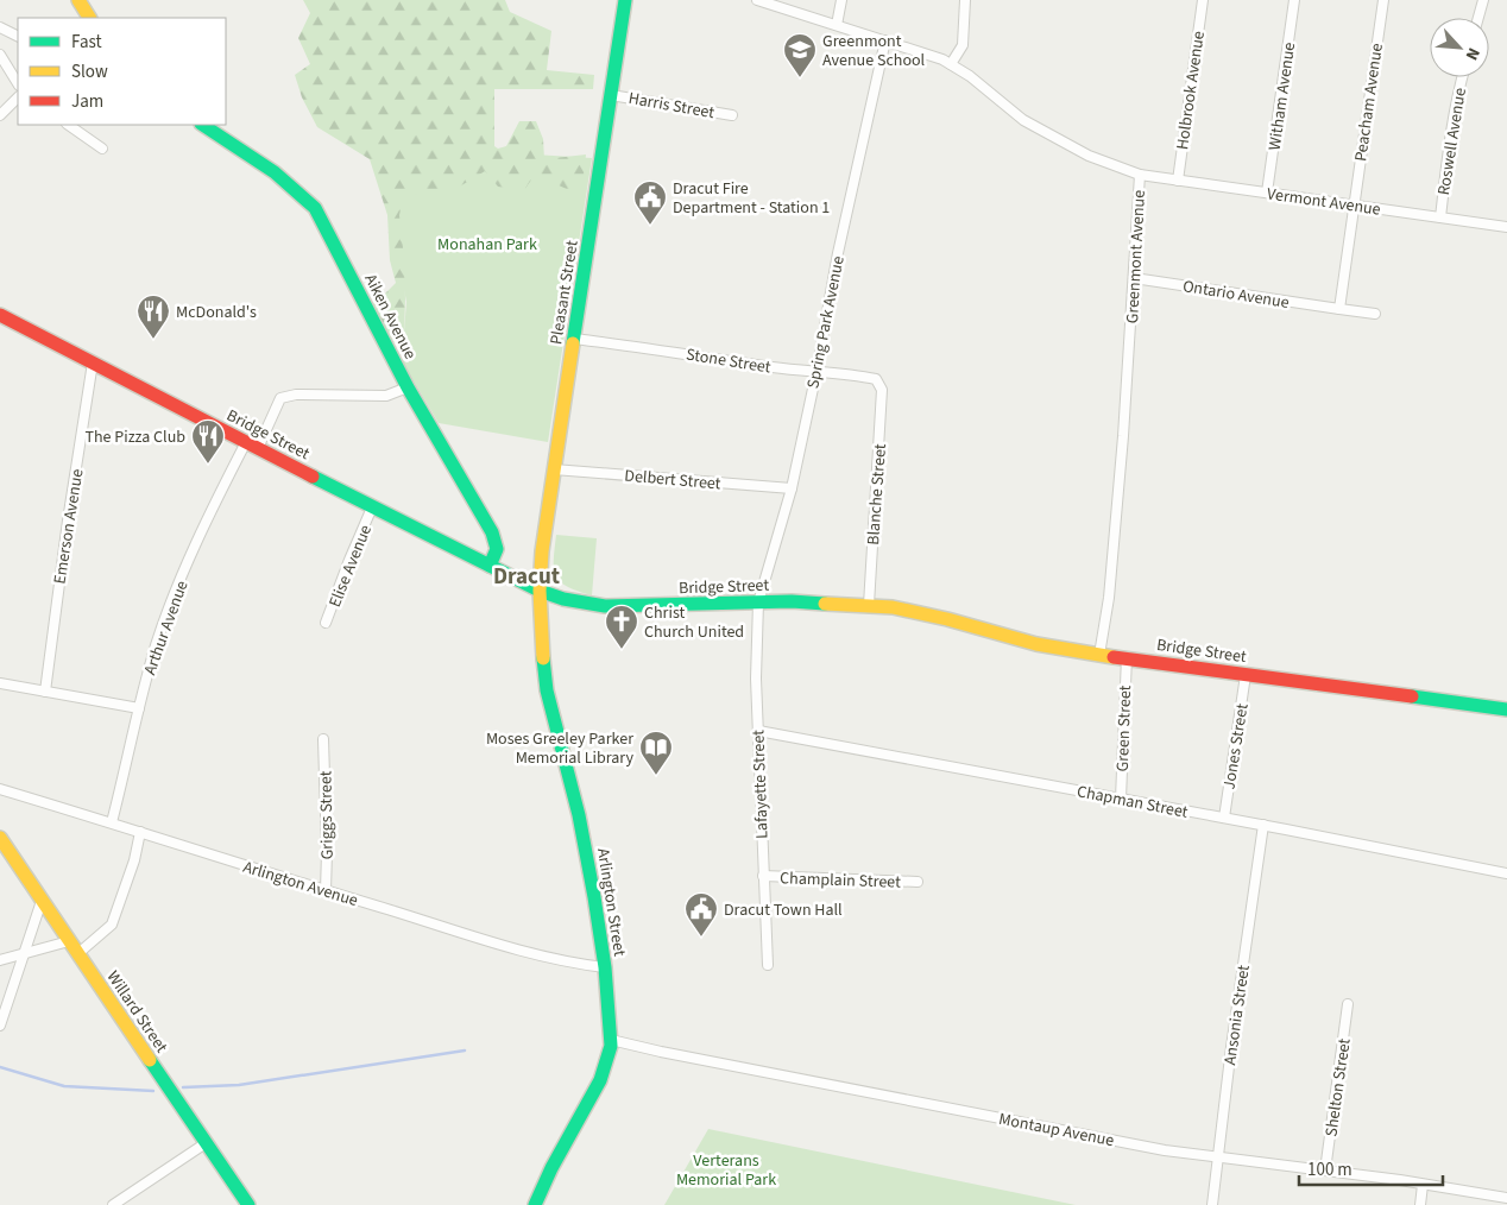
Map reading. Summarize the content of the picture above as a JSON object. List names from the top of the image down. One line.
{"streets":{"main road":["Pleasant Street","Aiken Avenue","Bridge Street","Arlington Street","Willard Street"],"street":["Holbrook Avenue","Witham Avenue","Peacham Avenue","Harris Street","Roswell Avenue","Vermont Avenue","Greenmont Avenue","Ontario Avenue","Spring Park Avenue","Stone Street","Delbert Street","Blanche Street","Emerson Avenue","Elise Avenue","Arthur Avenue","Green Street","Jones Street","Lafayette Street","Chapman Street","Griggs Street","Champlain Street","Arlington Avenue","Ansonia Street","Shelton Street","Montaup Avenue"]},"crossings":[["Holbrook Avenue","Vermont Avenue"],["Witham Avenue","Vermont Avenue"],["Peacham Avenue","Vermont Avenue"],["Harris Street","Pleasant Street"],["Roswell Avenue","Vermont Avenue"],["Vermont Avenue","Greenmont Avenue"],["Greenmont Avenue","Ontario Avenue"],["Greenmont Avenue","Spring Park Avenue"],["Greenmont Avenue","Bridge Street"],["Pleasant Street","Stone Street"],["Pleasant Street","Bridge Street"],["Pleasant Street","Delbert Street"],["Pleasant Street","Arlington Street"],["Aiken Avenue","Bridge Street"],["Aiken Avenue","Arthur Avenue"],["Spring Park Avenue","Stone Street"],["Spring Park Avenue","Bridge Street"],["Spring Park Avenue","Delbert Street"],["Spring Park Avenue","Lafayette Street"],["Stone Street","Blanche Street"],["Bridge Street","Blanche Street"],["Bridge Street","Emerson Avenue"],["Bridge Street","Elise Avenue"],["Bridge Street","Arthur Avenue"],["Bridge Street","Green Street"],["Bridge Street","Jones Street"],["Bridge Street","Lafayette Street"],["Bridge Street","Arlington Street"],["Arthur Avenue","Arlington Avenue"],["Green Street","Chapman Street"],["Jones Street","Chapman Street"],["Lafayette Street","Chapman Street"],["Lafayette Street","Champlain Street"],["Chapman Street","Ansonia Street"],["Griggs Street","Arlington Avenue"],["Arlington Avenue","Arlington Street"],["Arlington Street","Montaup Avenue"],["Ansonia Street","Montaup Avenue"],["Shelton Street","Montaup Avenue"]],"districts":["Dracut"],"parks":["Monahan Park","Verterans Memorial Park"],"places":{"school or university":["Greenmont Avenue School"],"public building":["Dracut Fire Department - Station 1","Dracut Town Hall"],"restaurant":["McDonald's","The Pizza Club"],"church":["Christ Church United"],"library":["Moses Greeley Parker Memorial Library"]},"legend":["Fast","Slow","Jam"],"scale_bar":"100 m","north":"bottom right"}
